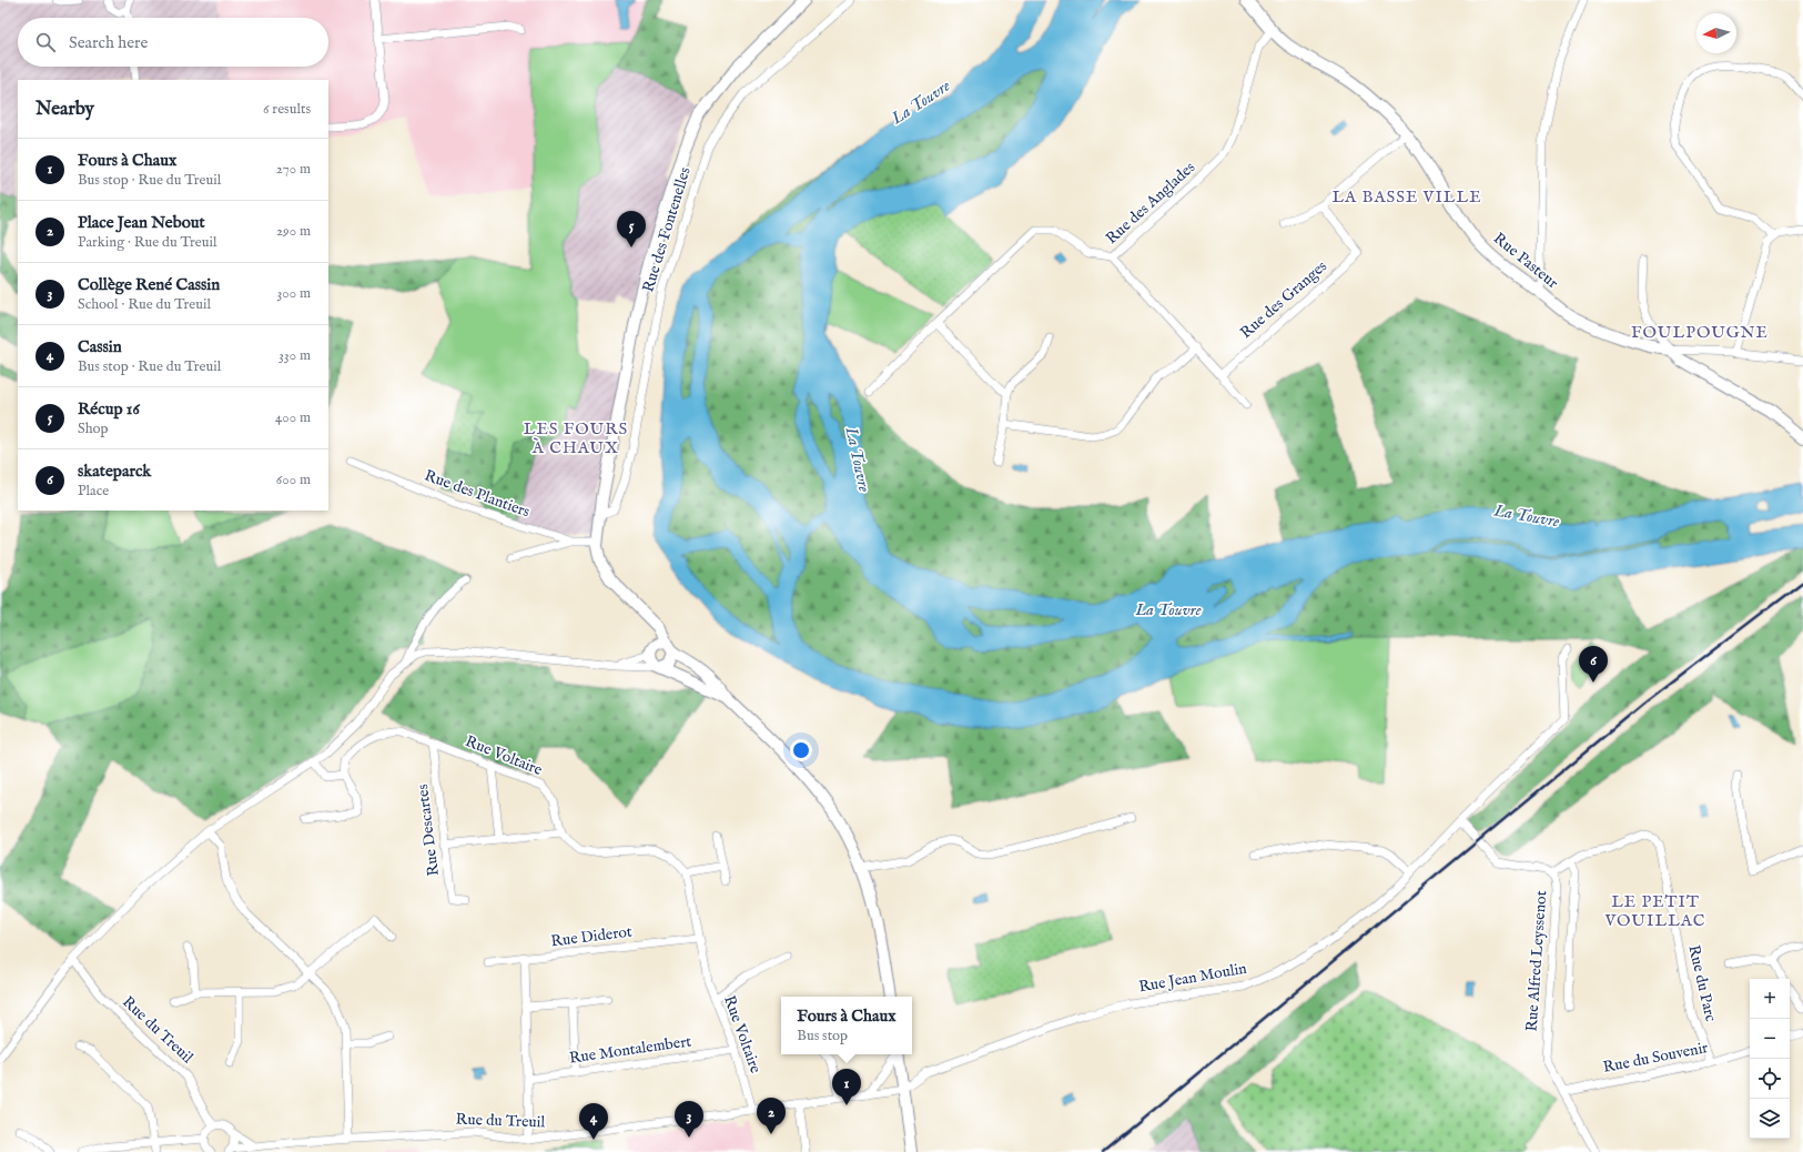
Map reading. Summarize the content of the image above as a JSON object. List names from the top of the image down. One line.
{"streets":{"street":["Rue des Anglades","Rue des Fontenelles","Rue Pasteur","Rue des Granges","Rue des Plantiers","Rue Voltaire","Rue Descartes","Rue Diderot","Rue Alfred Leyssenot","Rue Jean Moulin","Rue du Parc","Rue du Treuil","Rue Montalembert","Rue du Souvenir"]},"crossings":[["Rue des Anglades","Rue Pasteur"],["Rue Voltaire","Rue Descartes"],["Rue Voltaire","Rue Diderot"],["Rue Voltaire","Rue du Treuil"],["Rue Voltaire","Rue Montalembert"],["Rue Alfred Leyssenot","Rue Jean Moulin"],["Rue Alfred Leyssenot","Rue du Parc"],["Rue Alfred Leyssenot","Rue du Souvenir"],["Rue Jean Moulin","Rue du Treuil"],["Rue du Parc","Rue du Souvenir"]],"districts":["LA BASSE VILLE","FOULPOUGNE","LES FOURS À CHAUX","LE PETIT VOUILLAC"],"water":["La Touvre"],"north":"left","page":{"search":"Search here","heading":["Nearby","6 results"],"list":[{"mark":"1","name":"Fours à Chaux","note":"Bus stop · Rue du Treuil","value":"270 m"},{"mark":"2","name":"Place Jean Nebout","note":"Parking · Rue du Treuil","value":"290 m"},{"mark":"3","name":"Collège René Cassin","note":"School · Rue du Treuil","value":"300 m"},{"mark":"4","name":"Cassin","note":"Bus stop · Rue du Treuil","value":"330 m"},{"mark":"5","name":"Récup 16","note":"Shop","value":"400 m"},{"mark":"6","name":"skateparck","note":"Place","value":"600 m"}],"pins":["5","6","1","2","3","4"],"map_buttons":["+","−"],"popup":["Fours à Chaux","Bus stop"]}}
